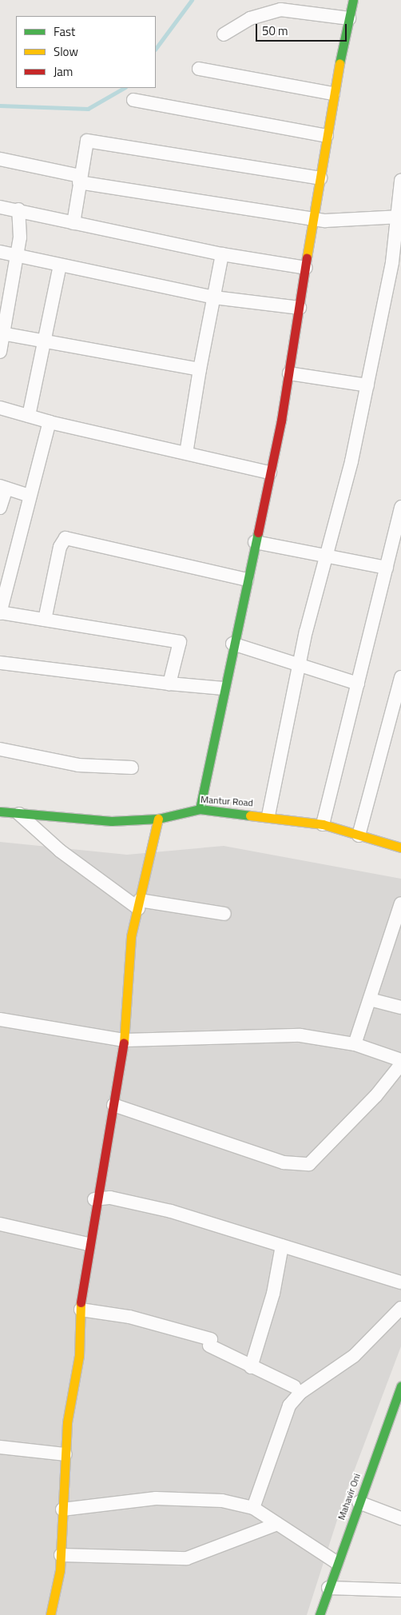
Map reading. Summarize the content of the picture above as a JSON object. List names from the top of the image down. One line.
{"streets":{"street":["Mantur Road","Mahavir Oni"]},"legend":["Fast","Slow","Jam"],"scale_bar":"50 m"}
